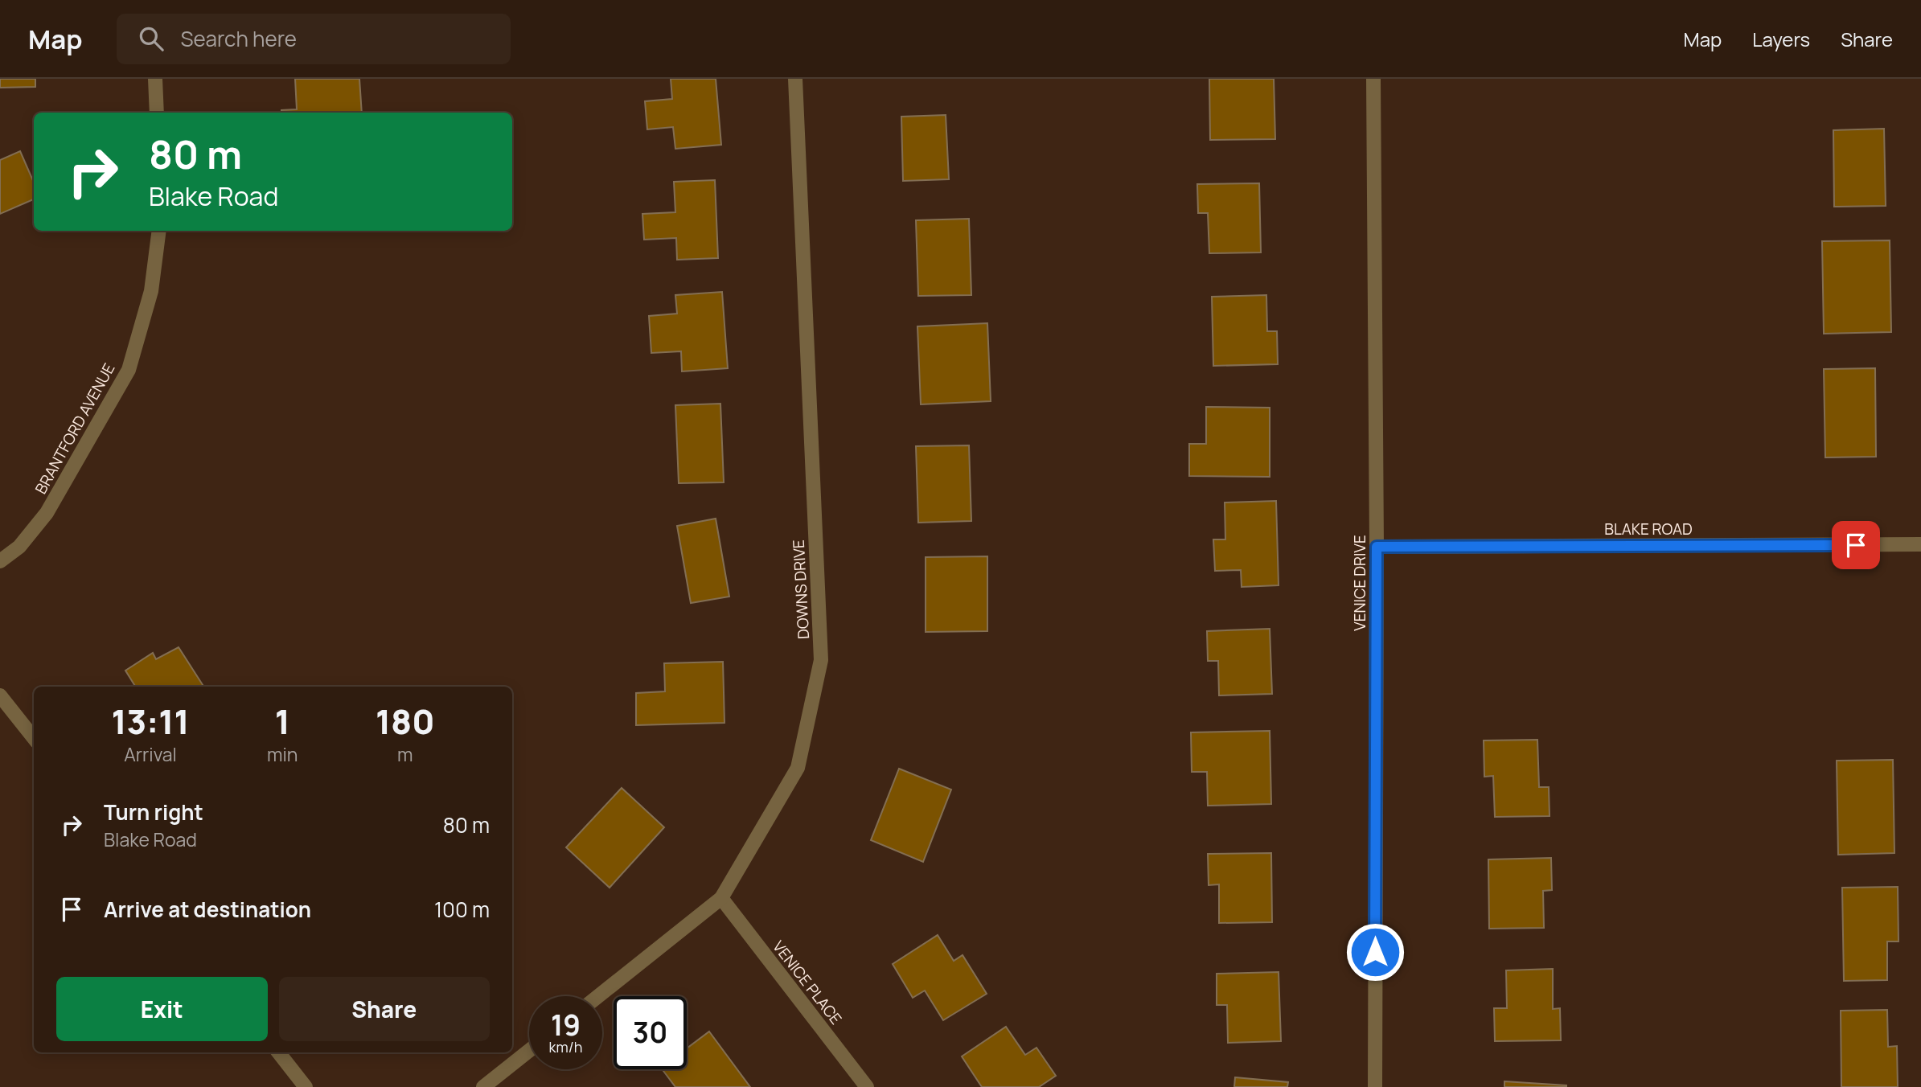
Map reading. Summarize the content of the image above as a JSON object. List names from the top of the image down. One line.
{"streets":{"street":["BRANTFORD AVENUE","BLAKE ROAD","VENICE DRIVE","DOWNS DRIVE","VENICE PLACE"]},"crossings":[["BLAKE ROAD","VENICE DRIVE"],["DOWNS DRIVE","VENICE PLACE"]],"page":{"header":"Map","search":"Search here","nav":["Map","Layers","Share"],"turn":["80 m","Blake Road"],"eta":["13:11","Arrival","1","min","180","m"],"list":[{"name":"Turn right","note":"Blake Road","value":"80 m"},{"name":"Arrive at destination","value":"100 m"}],"buttons":["Exit","Share"],"speed":"19 km/h","limit":"30"}}
